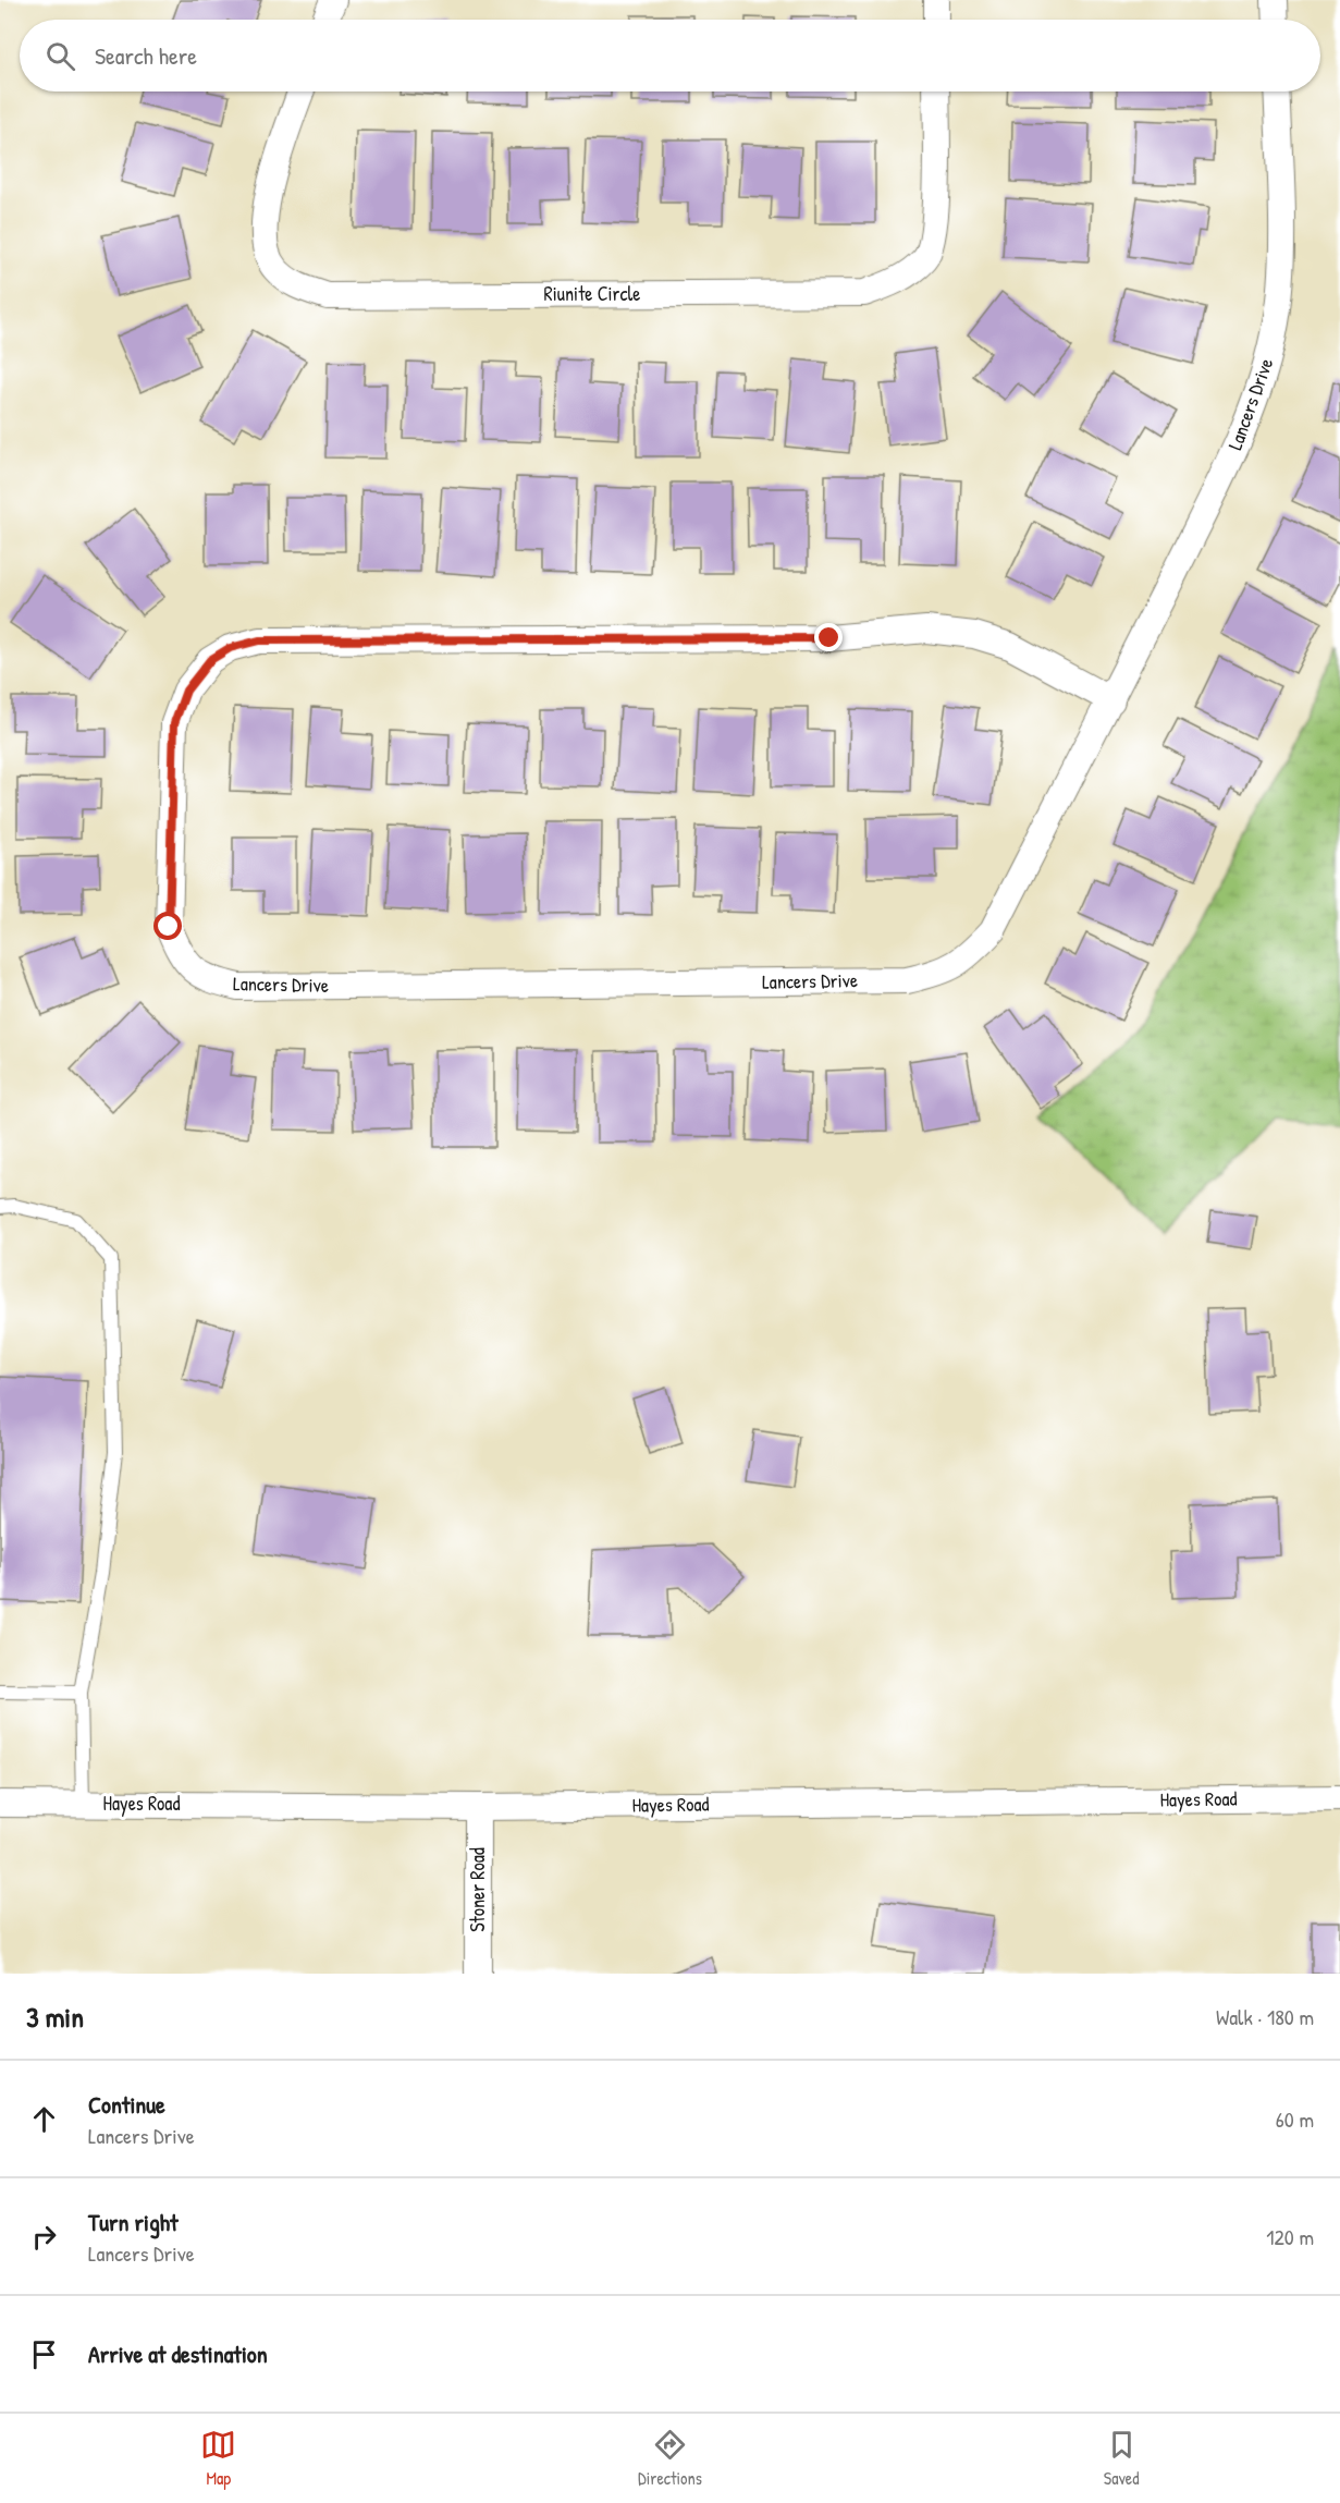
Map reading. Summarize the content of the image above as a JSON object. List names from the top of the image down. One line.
{"streets":{"street":["Riunite Circle","Lancers Drive","Hayes Road","Stoner Road"]},"crossings":[["Hayes Road","Stoner Road"]],"page":{"search":"Search here","heading":["3 min","Walk · 180 m"],"list":[["Continue","Lancers Drive","60 m"],["Turn right","Lancers Drive","120 m"],"Arrive at destination"],"nav":["Map","Directions","Saved"]}}
